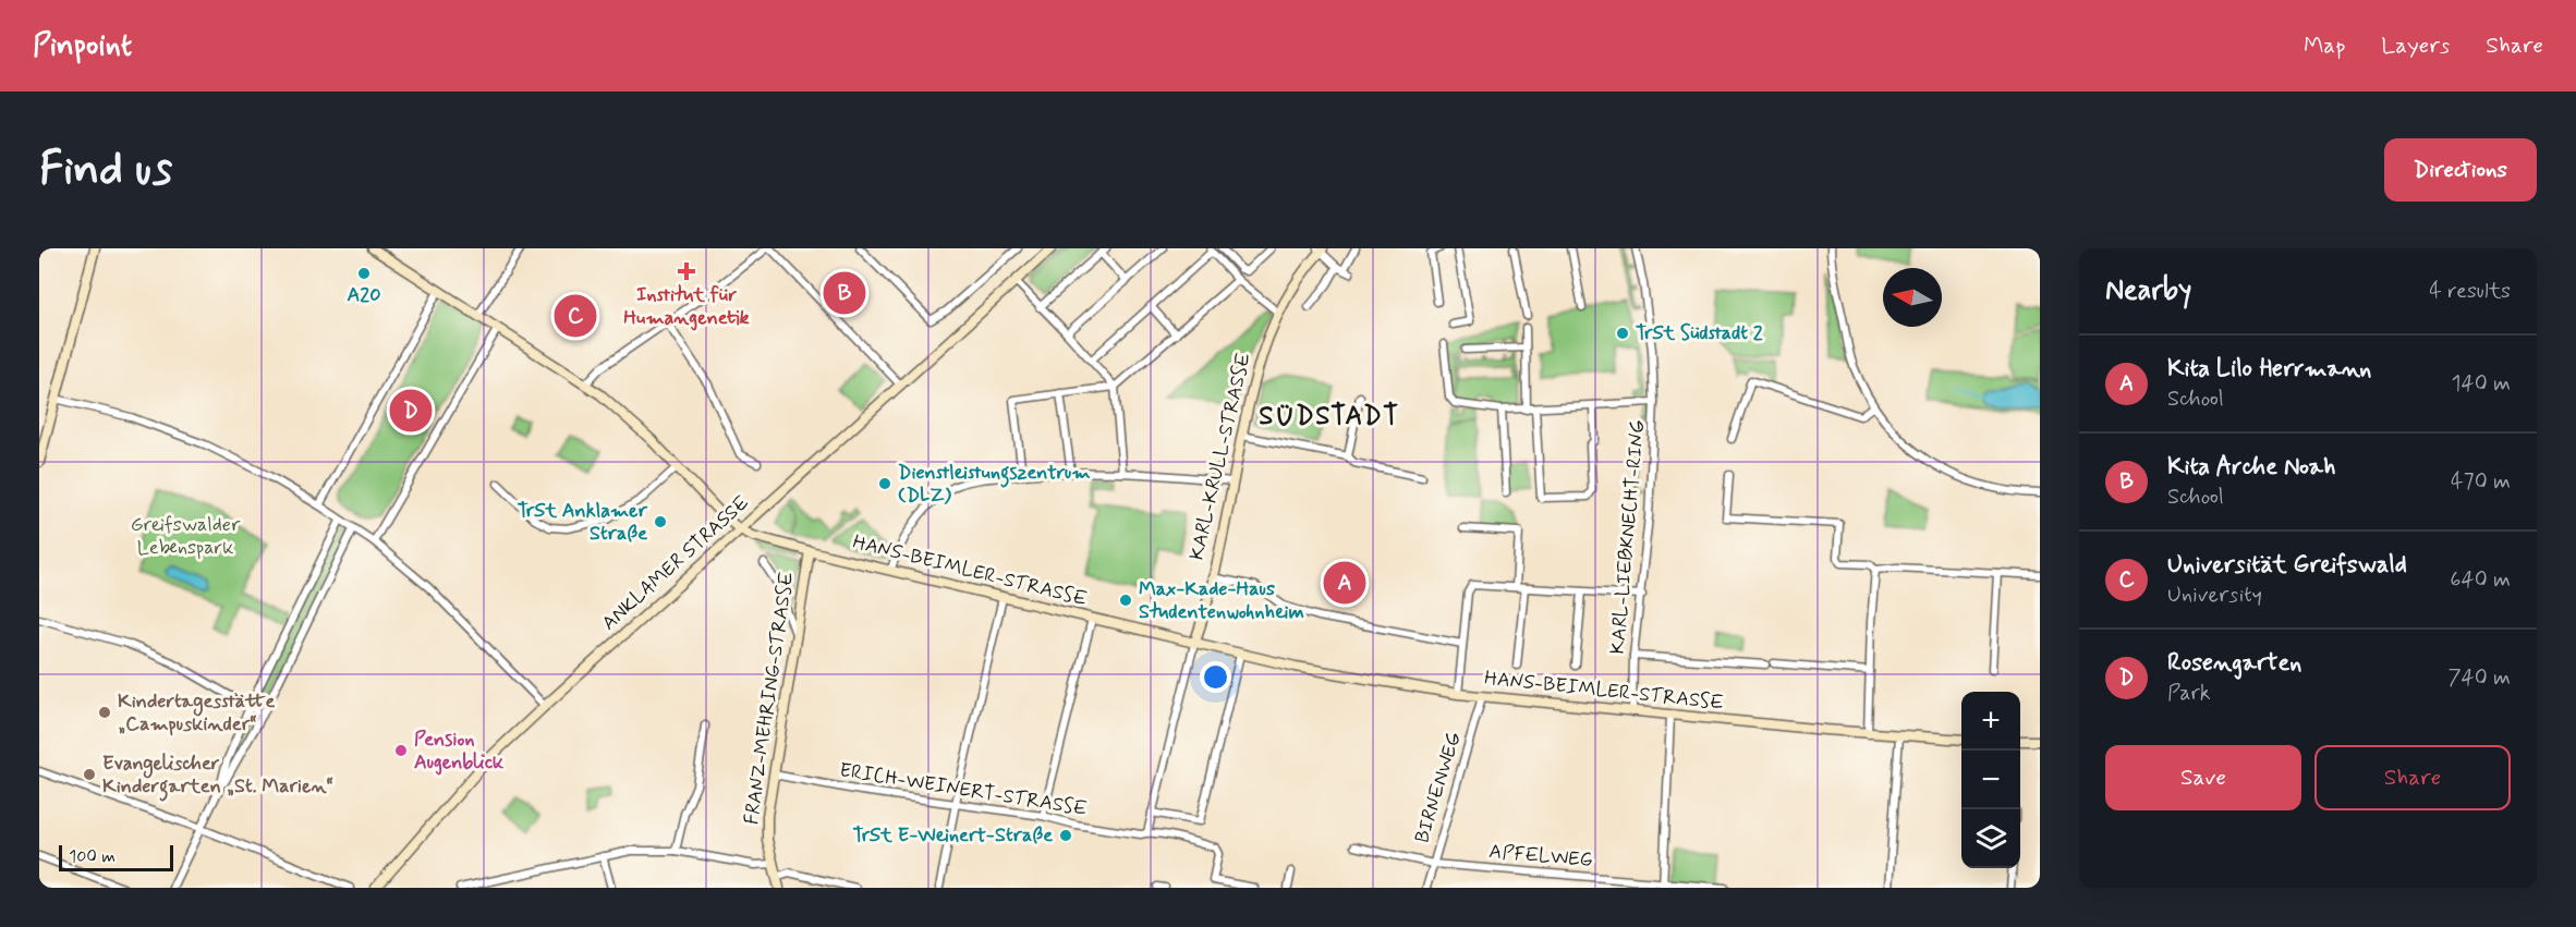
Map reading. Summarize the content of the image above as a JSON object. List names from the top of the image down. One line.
{"streets":{"main road":["KARL-KRULL-STRASSE","ANKLAMER STRASSE","HANS-BEIMLER-STRASSE","FRANZ-MEHRING-STRASSE"],"street":["KARL-LIEBKNECHT-RING","BIRNENWEG","ERICH-WEINERT-STRASSE","APFELWEG"]},"crossings":[["KARL-KRULL-STRASSE","HANS-BEIMLER-STRASSE"],["KARL-LIEBKNECHT-RING","HANS-BEIMLER-STRASSE"],["ANKLAMER STRASSE","HANS-BEIMLER-STRASSE"],["HANS-BEIMLER-STRASSE","FRANZ-MEHRING-STRASSE"],["HANS-BEIMLER-STRASSE","BIRNENWEG"],["FRANZ-MEHRING-STRASSE","ERICH-WEINERT-STRASSE"],["BIRNENWEG","APFELWEG"]],"districts":["SÜDSTADT"],"parks":["Greifswalder Lebenspark"],"places":{"health":["Institut für Humangenetik"],"other":["A20","TrSt Südstadt 2","Dienstleistungszentrum (DLZ)","TrSt Anklamer Straße","Max-Kade-Haus Studentenwohnheim","Kindertagesstätte „Campuskinder“","Pension Augenblick","Evangelischer Kindergarten „St. Marien“","TrSt E-Weinert-Straße"]},"scale_bar":"100 m","north":"left","page":{"header":"Pinpoint","nav":["Map","Layers","Share"],"buttons":["Directions",["Save","Share"]],"title":"Find us","heading":["Nearby","4 results"],"pins":["B","C","D","A"],"list":[{"mark":"A","name":"Kita Lilo Herrmann","note":"School","value":"140 m"},{"mark":"B","name":"Kita Arche Noah","note":"School","value":"470 m"},{"mark":"C","name":"Universität Greifswald","note":"University","value":"640 m"},{"mark":"D","name":"Rosengarten","note":"Park","value":"740 m"}],"map_buttons":["+","−"],"scale":"100 m"}}
